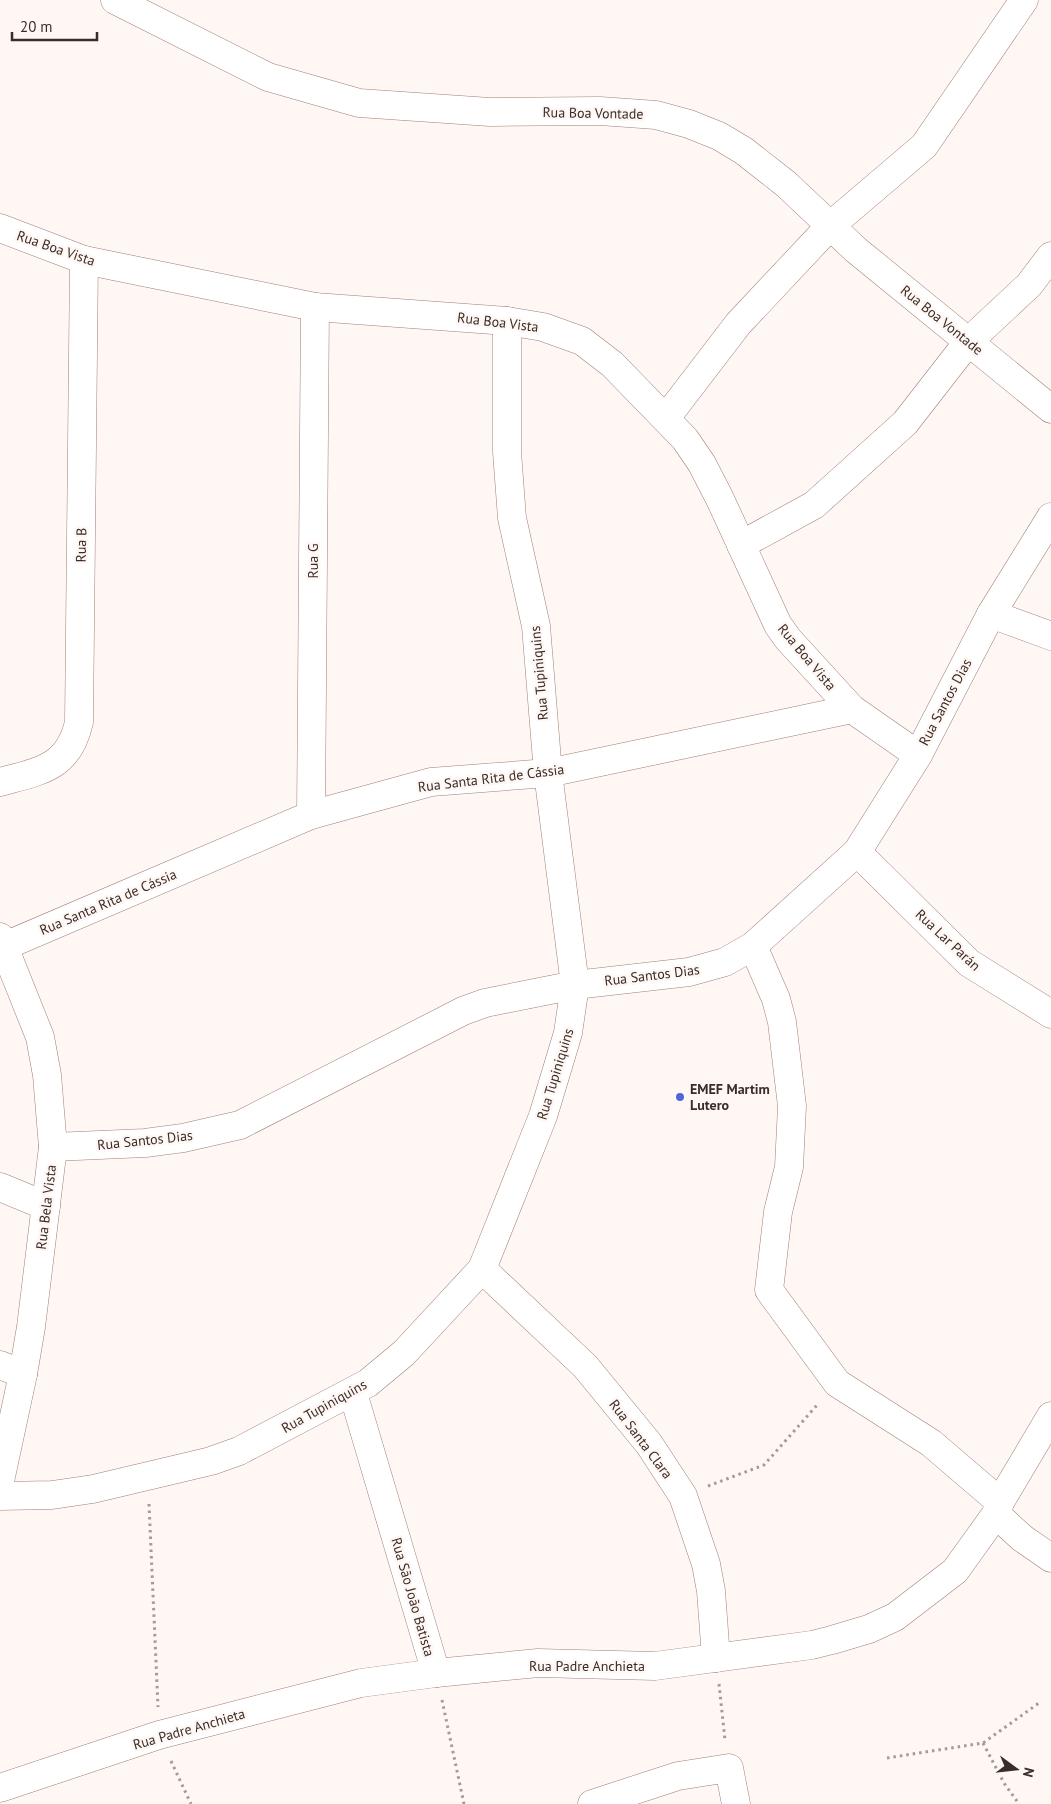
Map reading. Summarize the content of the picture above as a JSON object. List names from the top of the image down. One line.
{"streets":{"street":["Rua Boa Vontade","Rua Boa Vista","Rua B","Rua G","Rua Tupiniquins","Rua Santos Dias","Rua Santa Rita de Cássia","Rua Lar Parán","Rua Bela Vista","Rua Santa Clara","Rua São João Batista","Rua Padre Anchieta"]},"crossings":[["Rua Boa Vista","Rua B"],["Rua Boa Vista","Rua G"],["Rua Boa Vista","Rua Tupiniquins"],["Rua Boa Vista","Rua Santos Dias"],["Rua Boa Vista","Rua Santa Rita de Cássia"],["Rua G","Rua Santa Rita de Cássia"],["Rua Tupiniquins","Rua Santos Dias"],["Rua Tupiniquins","Rua Santa Rita de Cássia"],["Rua Tupiniquins","Rua Santa Clara"],["Rua Tupiniquins","Rua São João Batista"],["Rua Santos Dias","Rua Lar Parán"],["Rua Santos Dias","Rua Bela Vista"],["Rua Santa Rita de Cássia","Rua Bela Vista"],["Rua Santa Clara","Rua Padre Anchieta"],["Rua São João Batista","Rua Padre Anchieta"]],"places":["EMEF Martim Lutero"],"scale_bar":"20 m","north":"right"}
